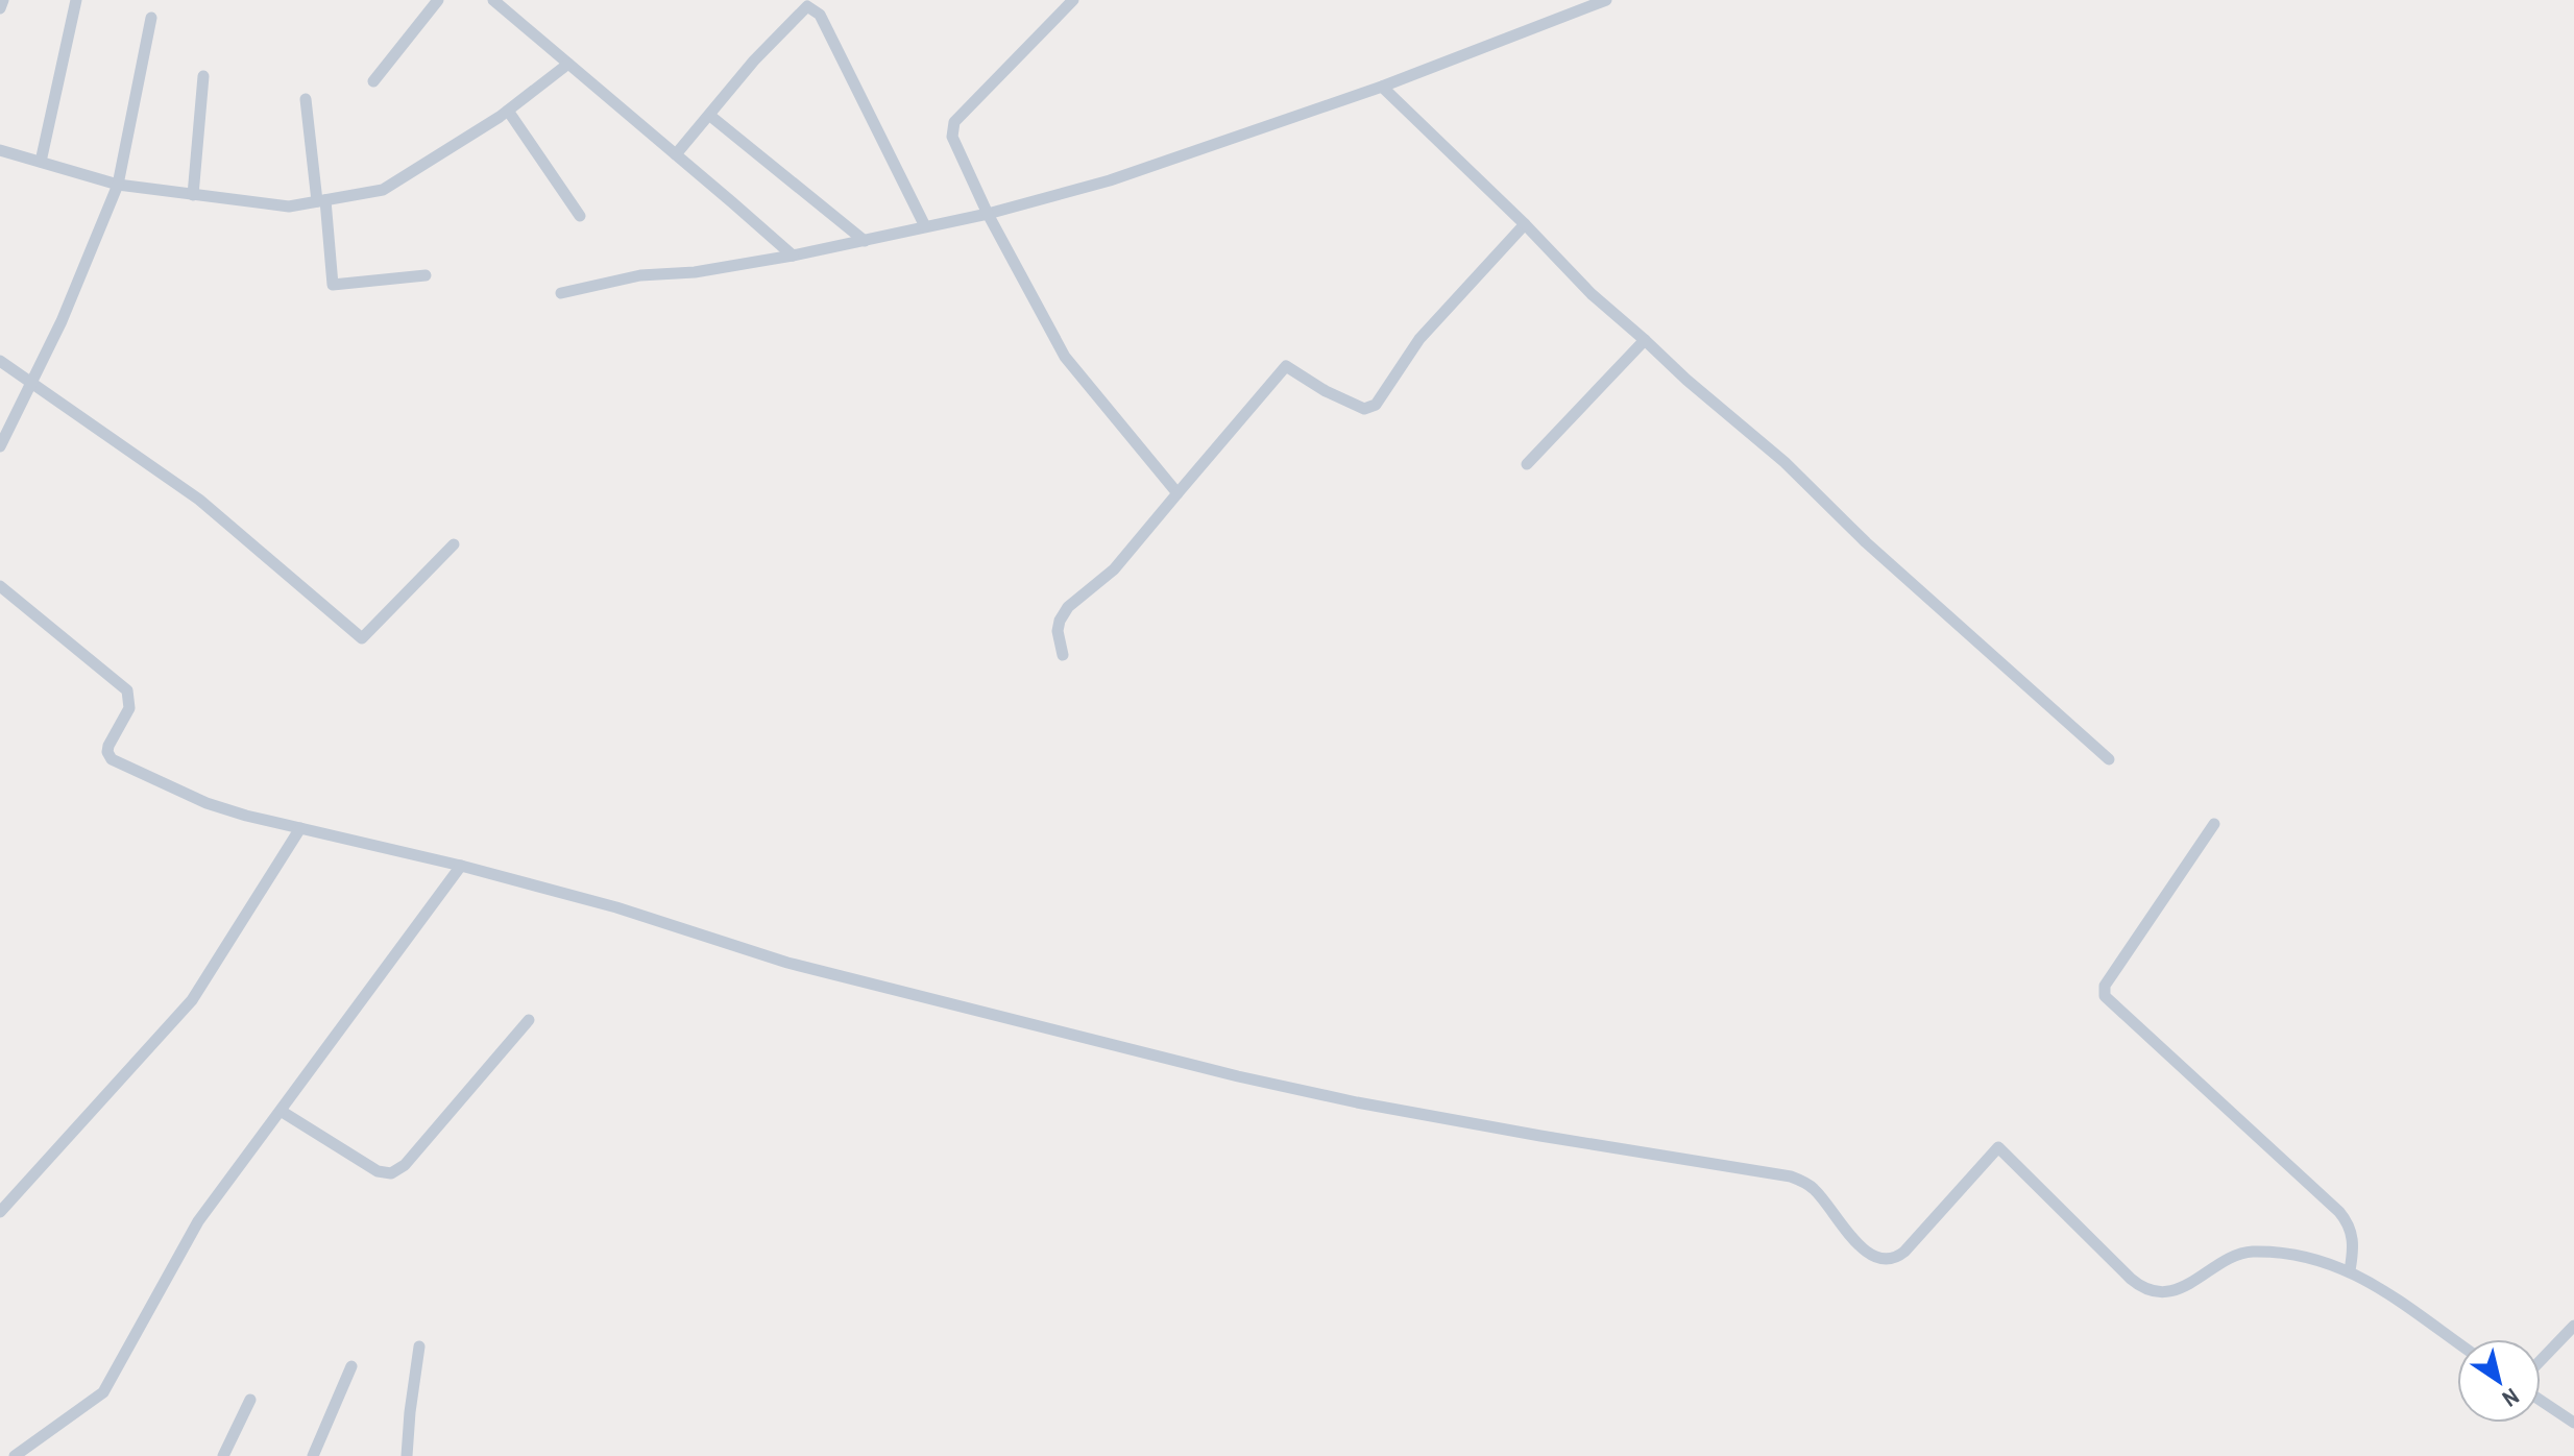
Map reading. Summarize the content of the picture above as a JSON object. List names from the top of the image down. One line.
{"north":"bottom right"}
